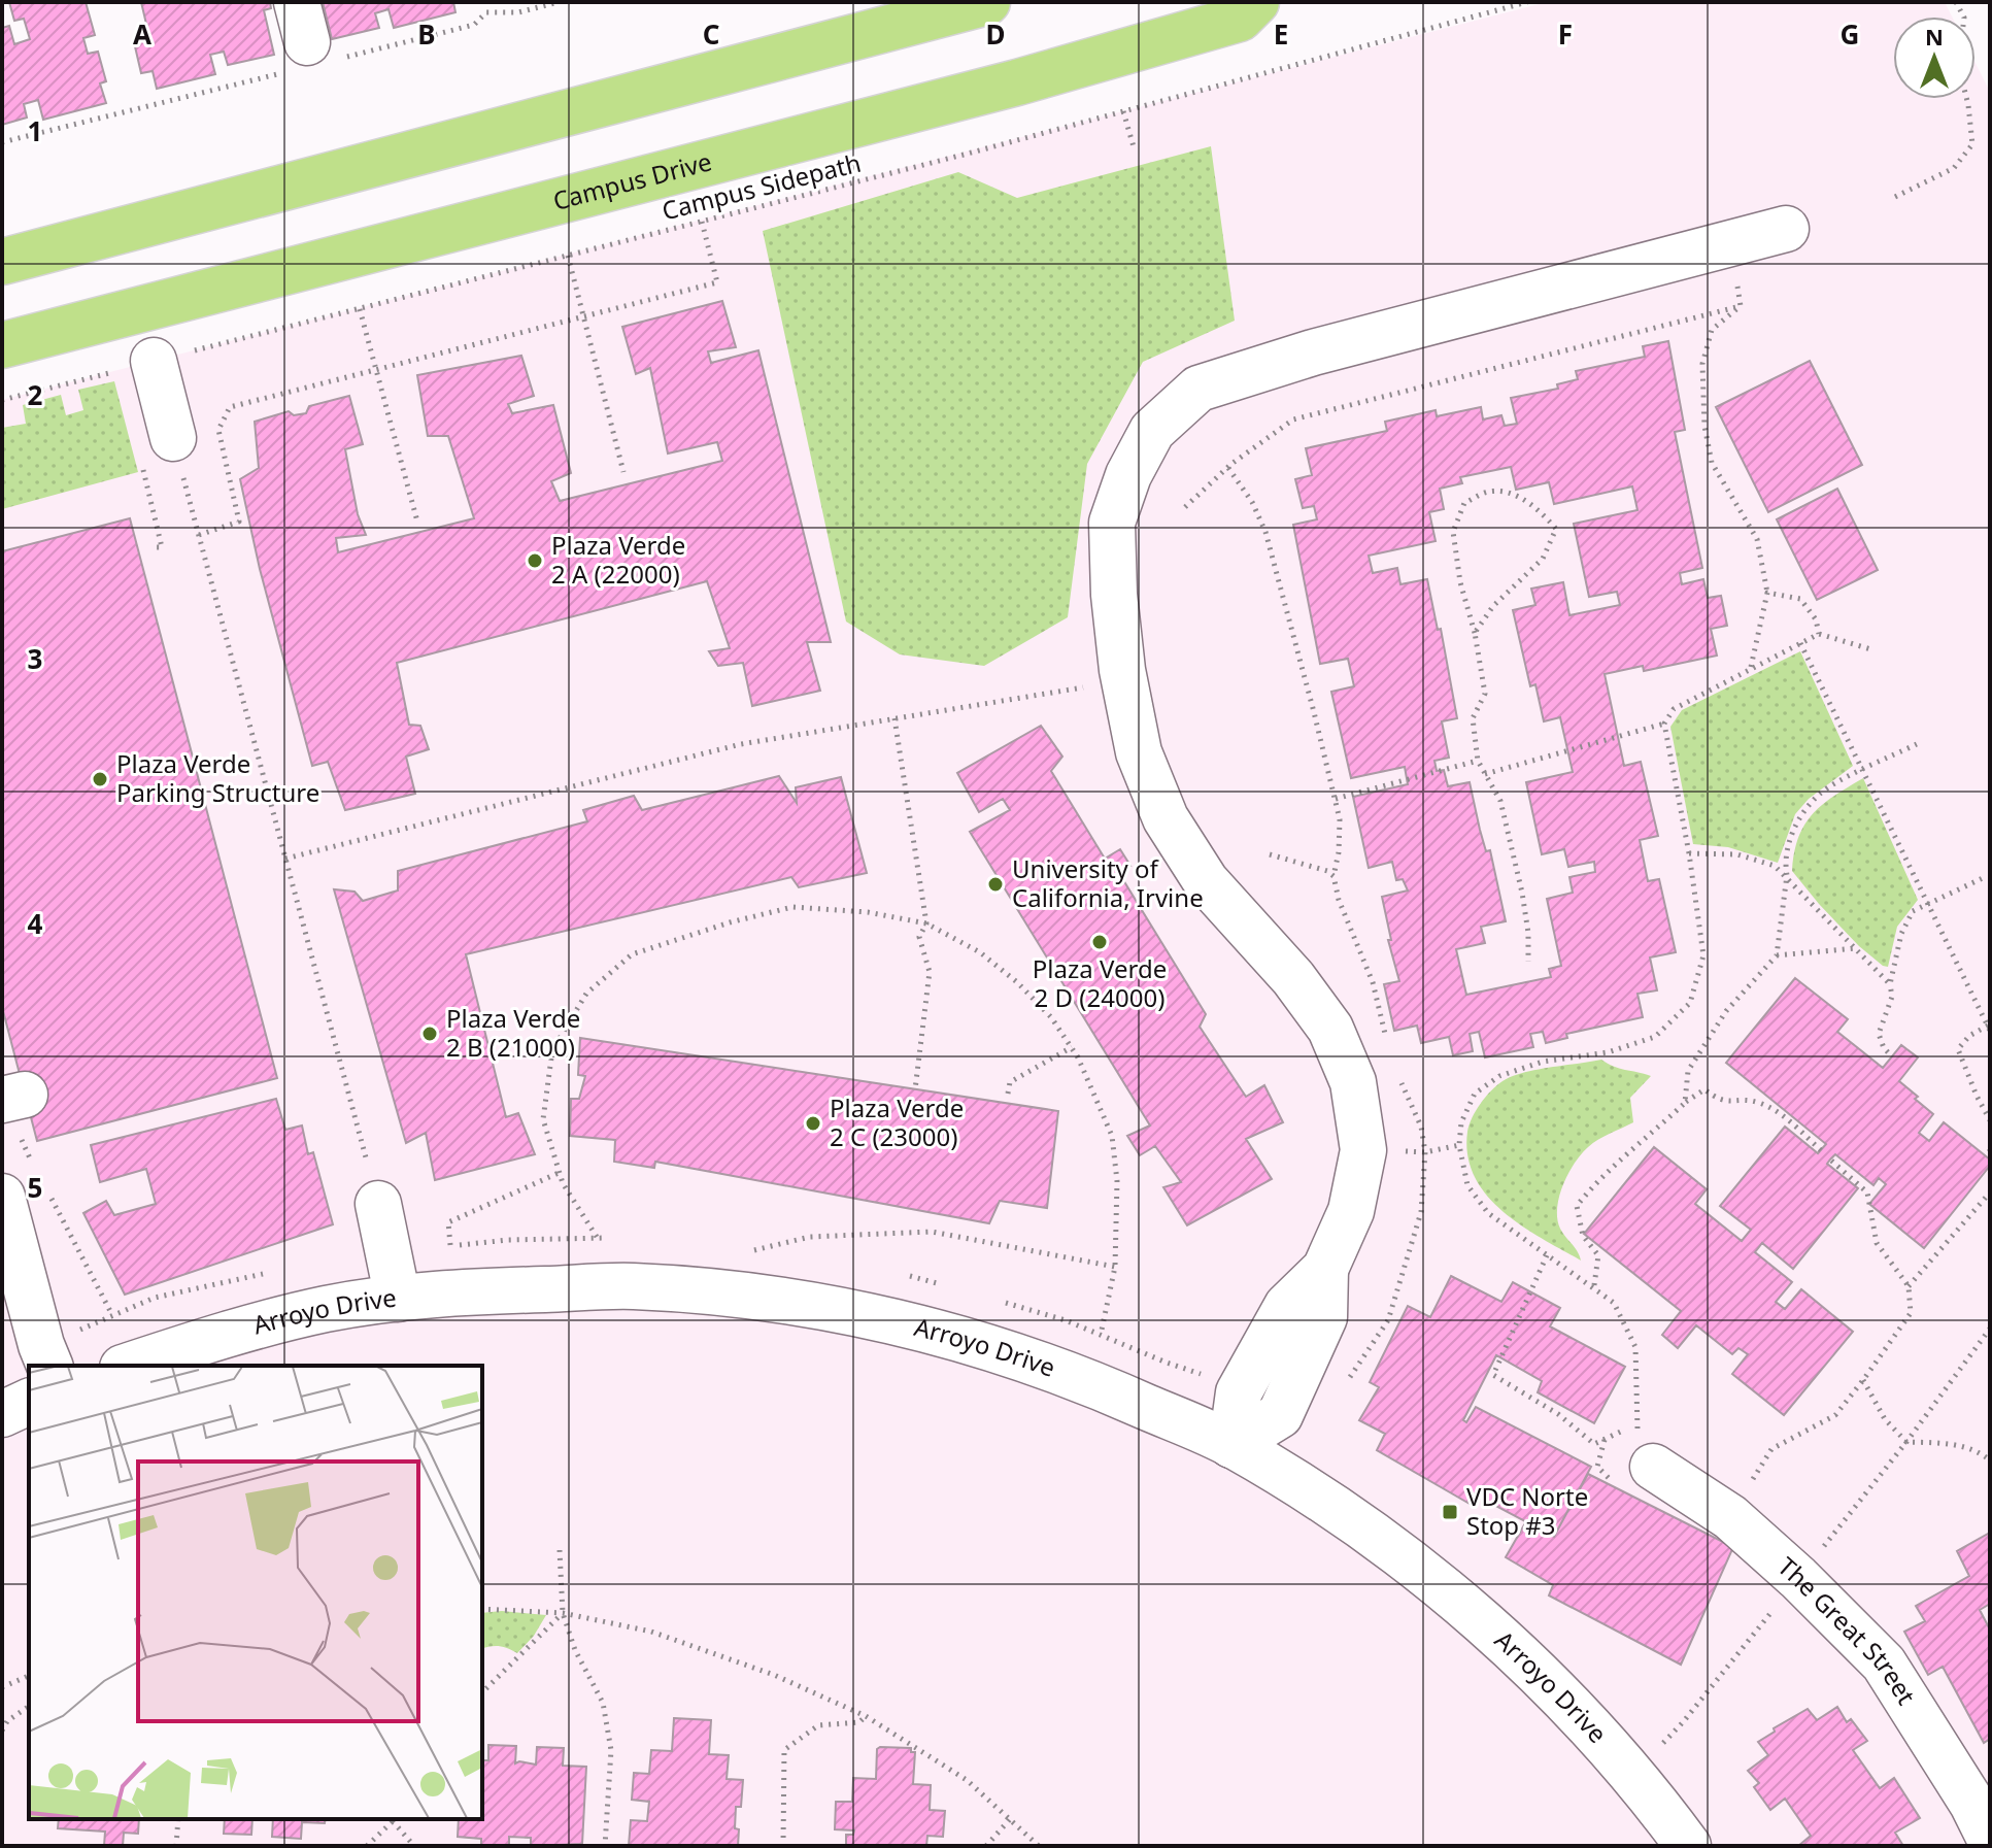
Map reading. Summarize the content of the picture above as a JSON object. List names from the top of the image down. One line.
{"streets":{"main road":["Campus Drive"],"street":["Arroyo Drive","The Great Street"],"path":["Campus Sidepath"]},"places":{"other":["Plaza Verde 2 A (22000)","Plaza Verde Parking Structure","University of California, Irvine","Plaza Verde 2 D (24000)","Plaza Verde 2 B (21000)","Plaza Verde 2 C (23000)"],"transit":["VDC Norte Stop #3"]},"north":"top","grid":{"columns":["A","B","C","D","E","F","G"],"rows":["1","2","3","4","5"]}}
